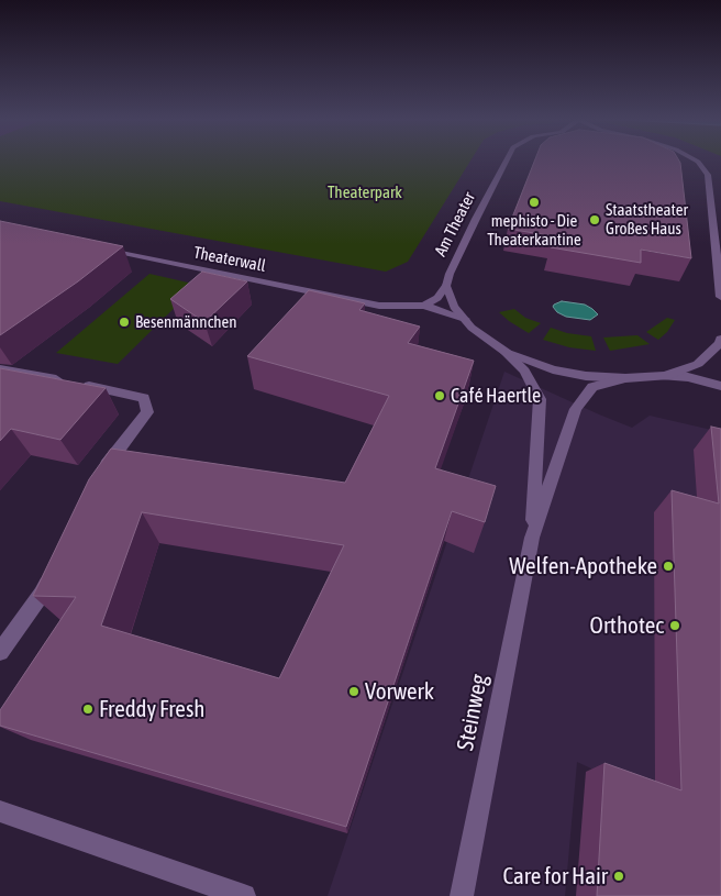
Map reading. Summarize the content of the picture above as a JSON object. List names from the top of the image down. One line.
{"streets":{"street":["Am Theater","Theaterwall","Steinweg"]},"crossings":[["Am Theater","Theaterwall"],["Am Theater","Steinweg"]],"parks":["Theaterpark"],"places":["mephisto - Die Theaterkantine","Staatstheater Großes Haus","Besenmännchen","Café Haertle","Welfen-Apotheke","Orthotec","Vorwerk","Freddy Fresh","Care for Hair"]}
